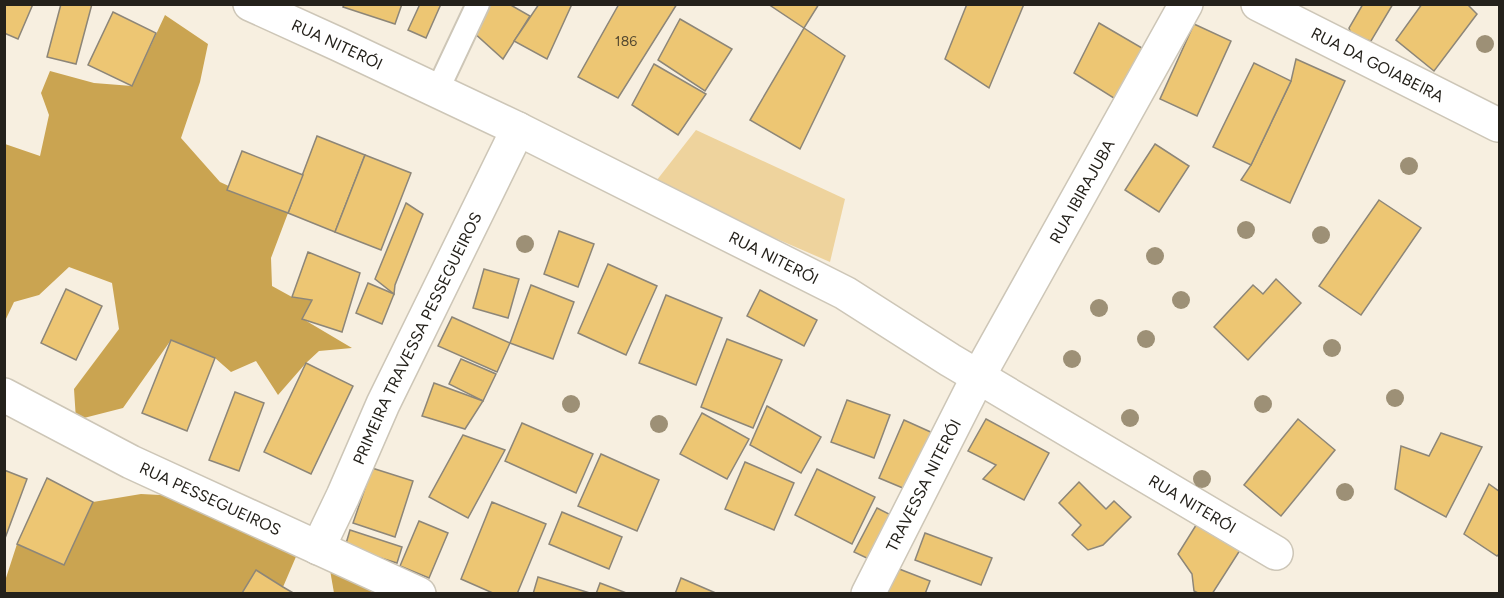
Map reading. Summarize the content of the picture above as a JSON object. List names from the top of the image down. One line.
{"streets":{"street":["RUA NITERÓI","RUA DA GOIABEIRA","RUA IBIRAJUBA","PRIMEIRA TRAVESSA PESSEGUEIROS","TRAVESSA NITERÓI","RUA PESSEGUEIROS"]},"crossings":[["RUA NITERÓI","RUA IBIRAJUBA"],["RUA NITERÓI","PRIMEIRA TRAVESSA PESSEGUEIROS"],["RUA NITERÓI","TRAVESSA NITERÓI"],["RUA IBIRAJUBA","TRAVESSA NITERÓI"],["PRIMEIRA TRAVESSA PESSEGUEIROS","RUA PESSEGUEIROS"]],"house_numbers":["186"]}
